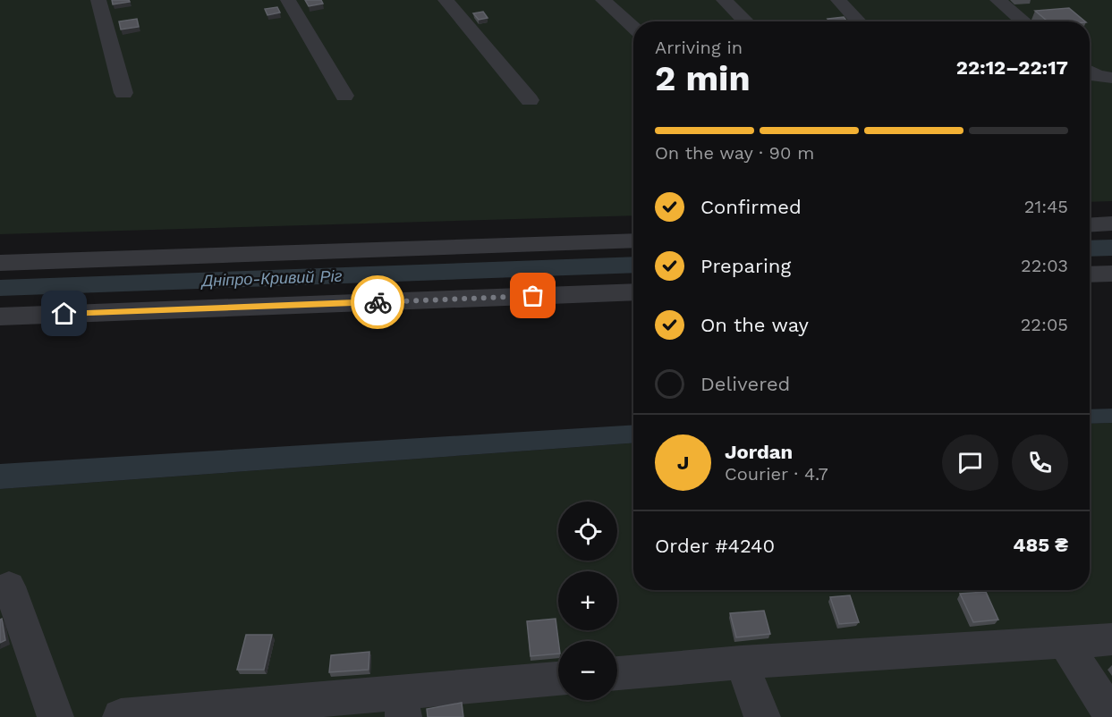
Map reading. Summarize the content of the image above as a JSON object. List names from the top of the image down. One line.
{"water":["Дніпро-Кривий Ріг"],"page":{"heading":["2 min","Arriving in","22:12–22:17"],"panel":["Jordan","Courier · 4.7","Order #4240","485 ₴"],"bar":"On the way · 90 m","list":[["Confirmed","21:45"],["Preparing","22:03"],["On the way","22:05"],"Delivered"],"round":"J","map_buttons":["+","−"]}}
